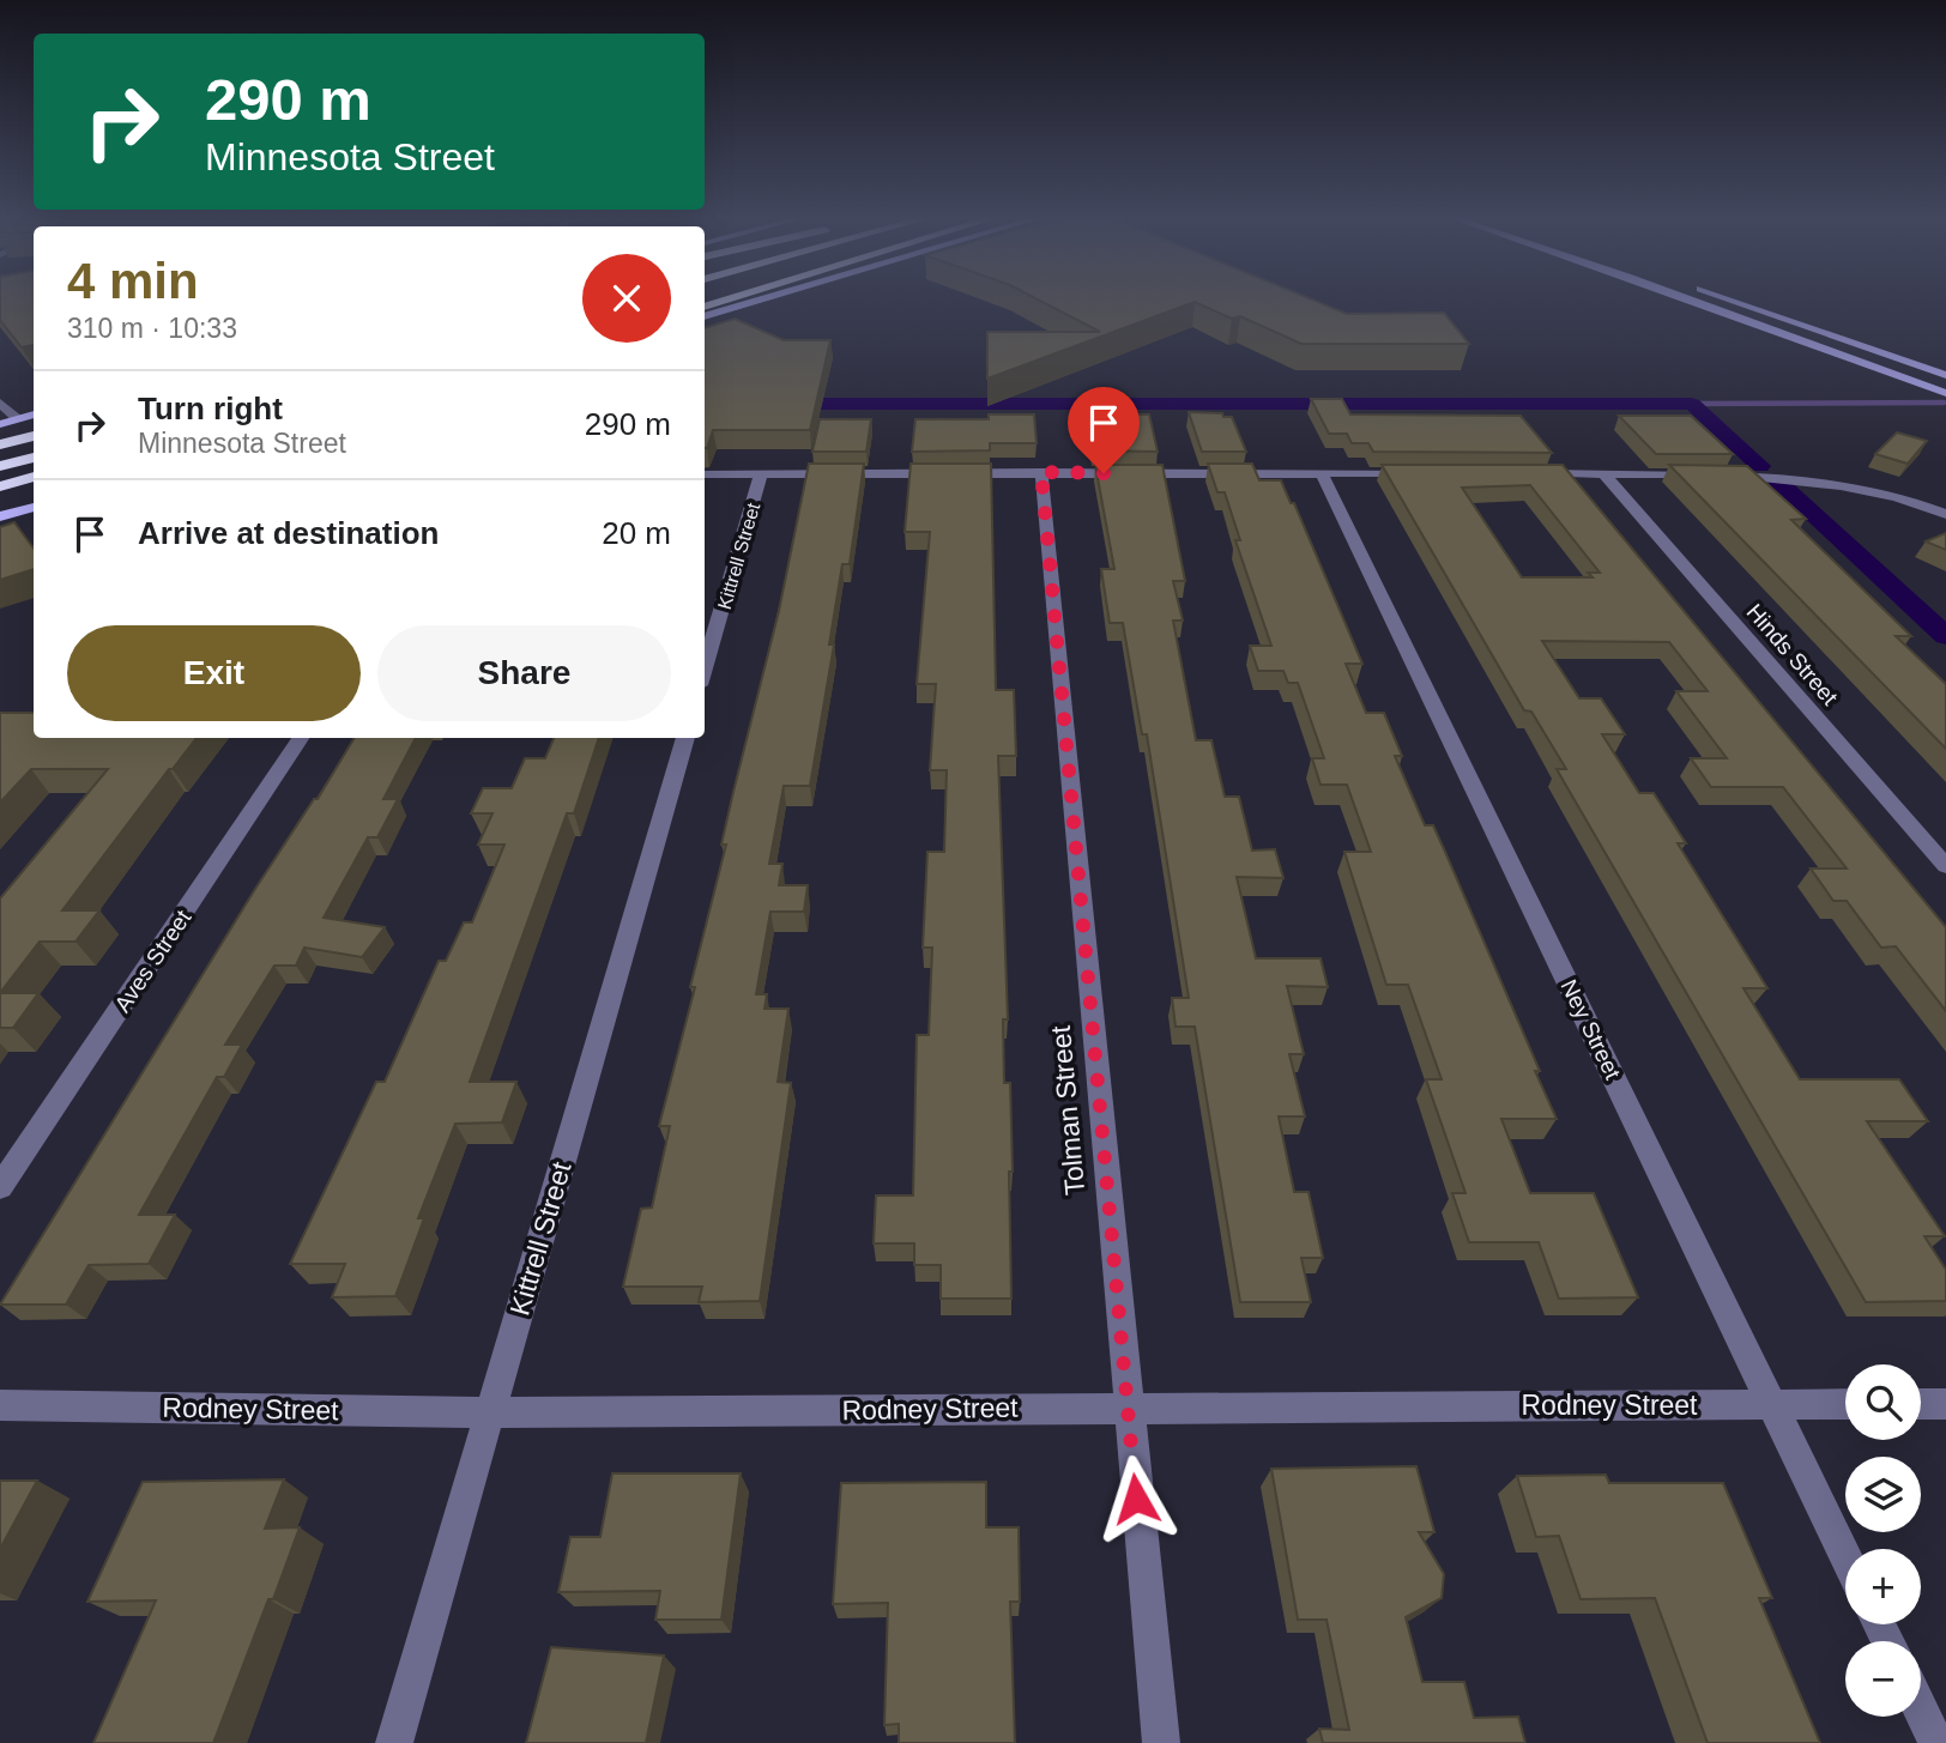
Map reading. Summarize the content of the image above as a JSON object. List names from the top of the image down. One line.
{"streets":{"street":["Kittrell Street","Hinds Street","Aves Street","Ney Street","Tolman Street","Rodney Street"]},"crossings":[["Kittrell Street","Rodney Street"],["Ney Street","Rodney Street"],["Tolman Street","Rodney Street"]],"page":{"turn":["290 m","Minnesota Street"],"heading":["4 min","310 m · 10:33"],"list":[{"name":"Turn right","note":"Minnesota Street","value":"290 m"},{"name":"Arrive at destination","value":"20 m"}],"buttons":["Exit","Share"],"map_buttons":["+","−"]}}
